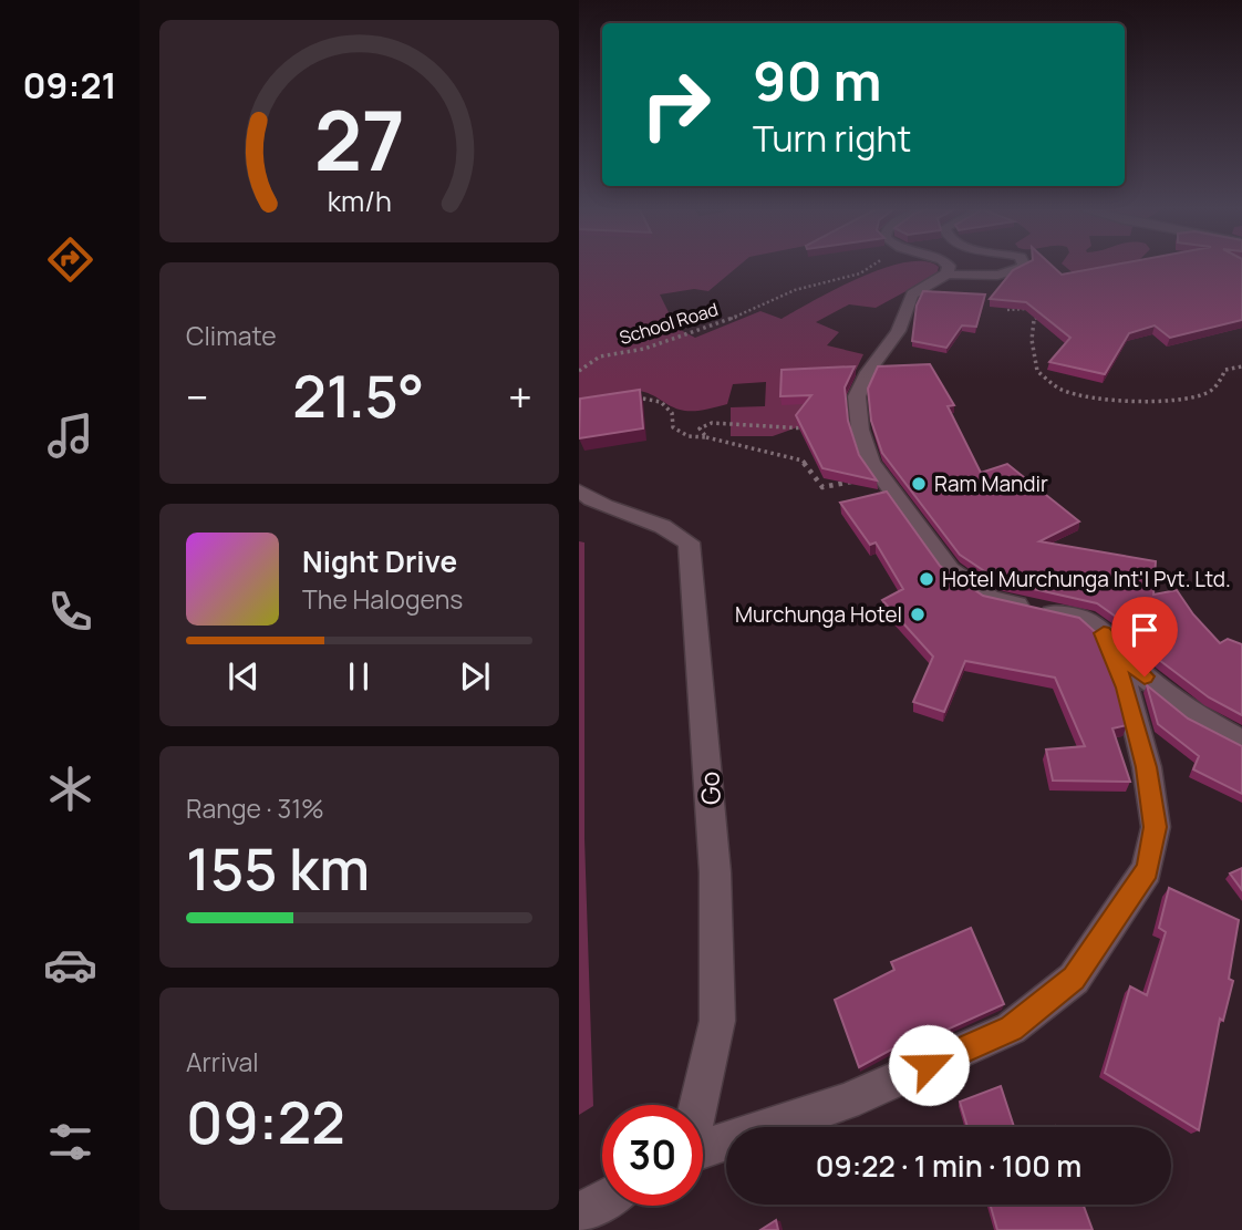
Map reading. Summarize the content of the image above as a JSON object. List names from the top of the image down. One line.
{"streets":{"street":["Go"],"path":["School Road"]},"places":["Ram Mandir","Hotel Murchunga Int'l Pvt. Ltd.","Murchunga Hotel"],"page":{"tabs":"09:21","turn":["90 m","Turn right"],"tile":["Climate",["Range · 31%","155 km"],["Arrival","09:22"]],"heat":["−","21.5°","+"],"song":["Night Drive","The Halogens"],"limit":"30","trip":"09:22 · 1 min · 100 m","gauge":["27","km/h"]}}
